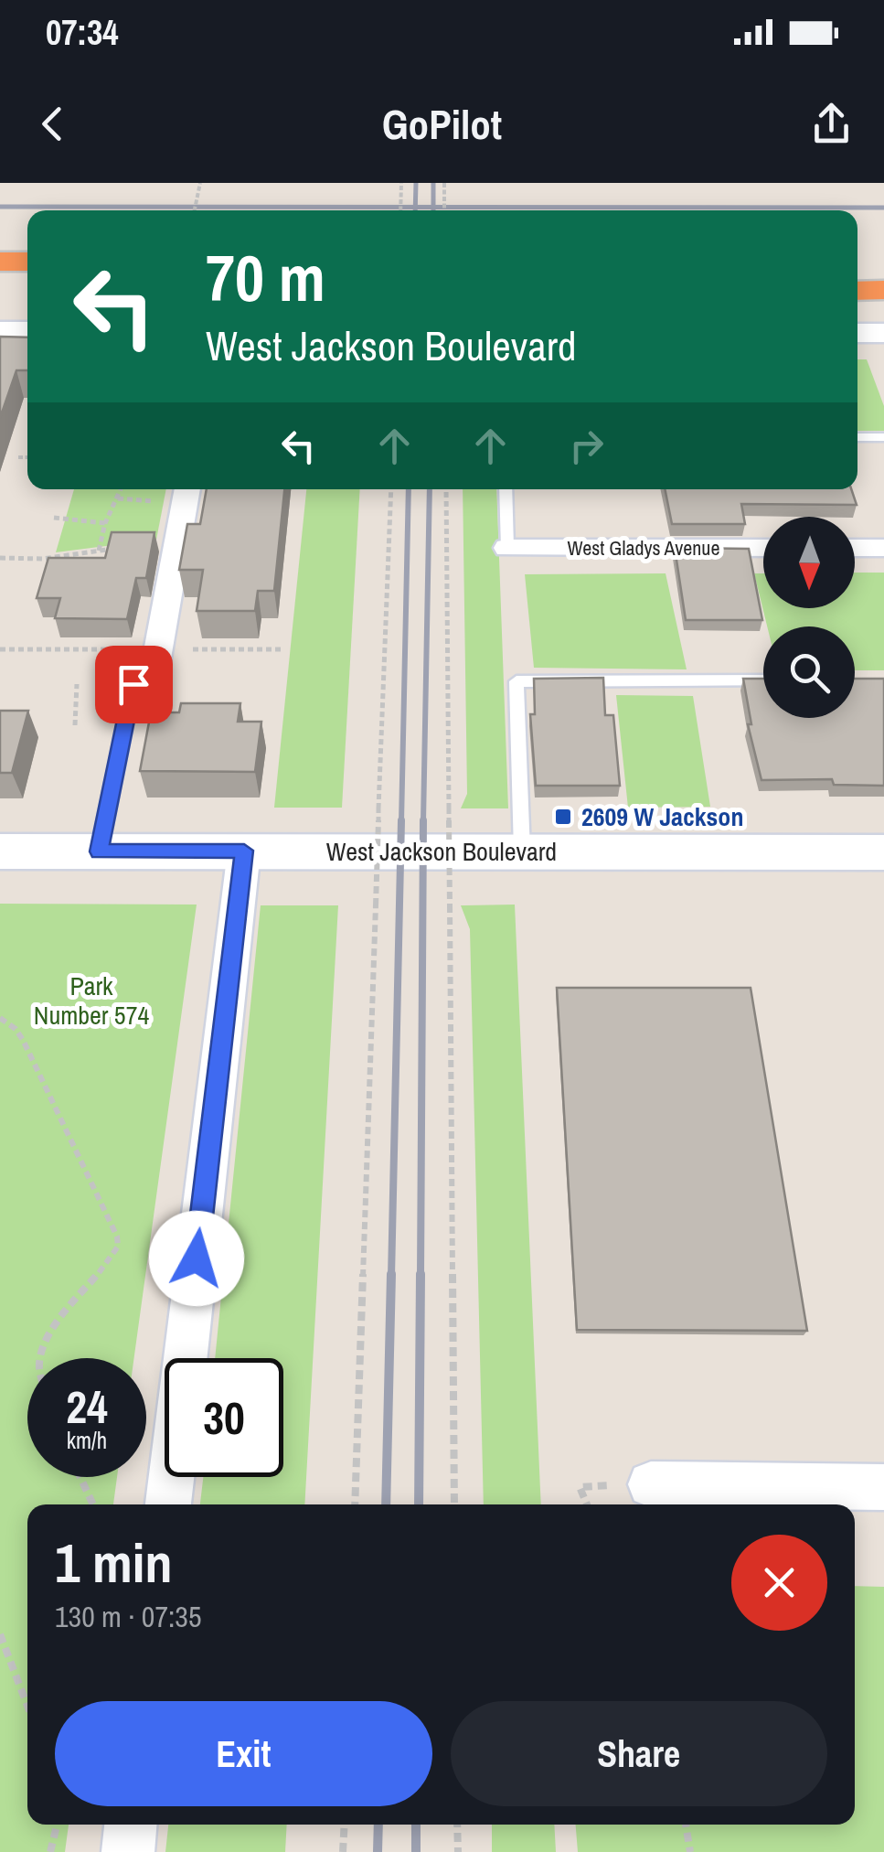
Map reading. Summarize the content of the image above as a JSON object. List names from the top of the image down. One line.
{"streets":{"street":["West Gladys Avenue","West Jackson Boulevard"]},"parks":["Park Number 574"],"places":{"transit":["2609 W Jackson"]},"north":"bottom","page":{"status":"07:34","header":"GoPilot","turn":["70 m","West Jackson Boulevard"],"speed":"24 km/h","limit":"30","heading":["1 min","130 m · 07:35"],"buttons":["Exit","Share"]}}
